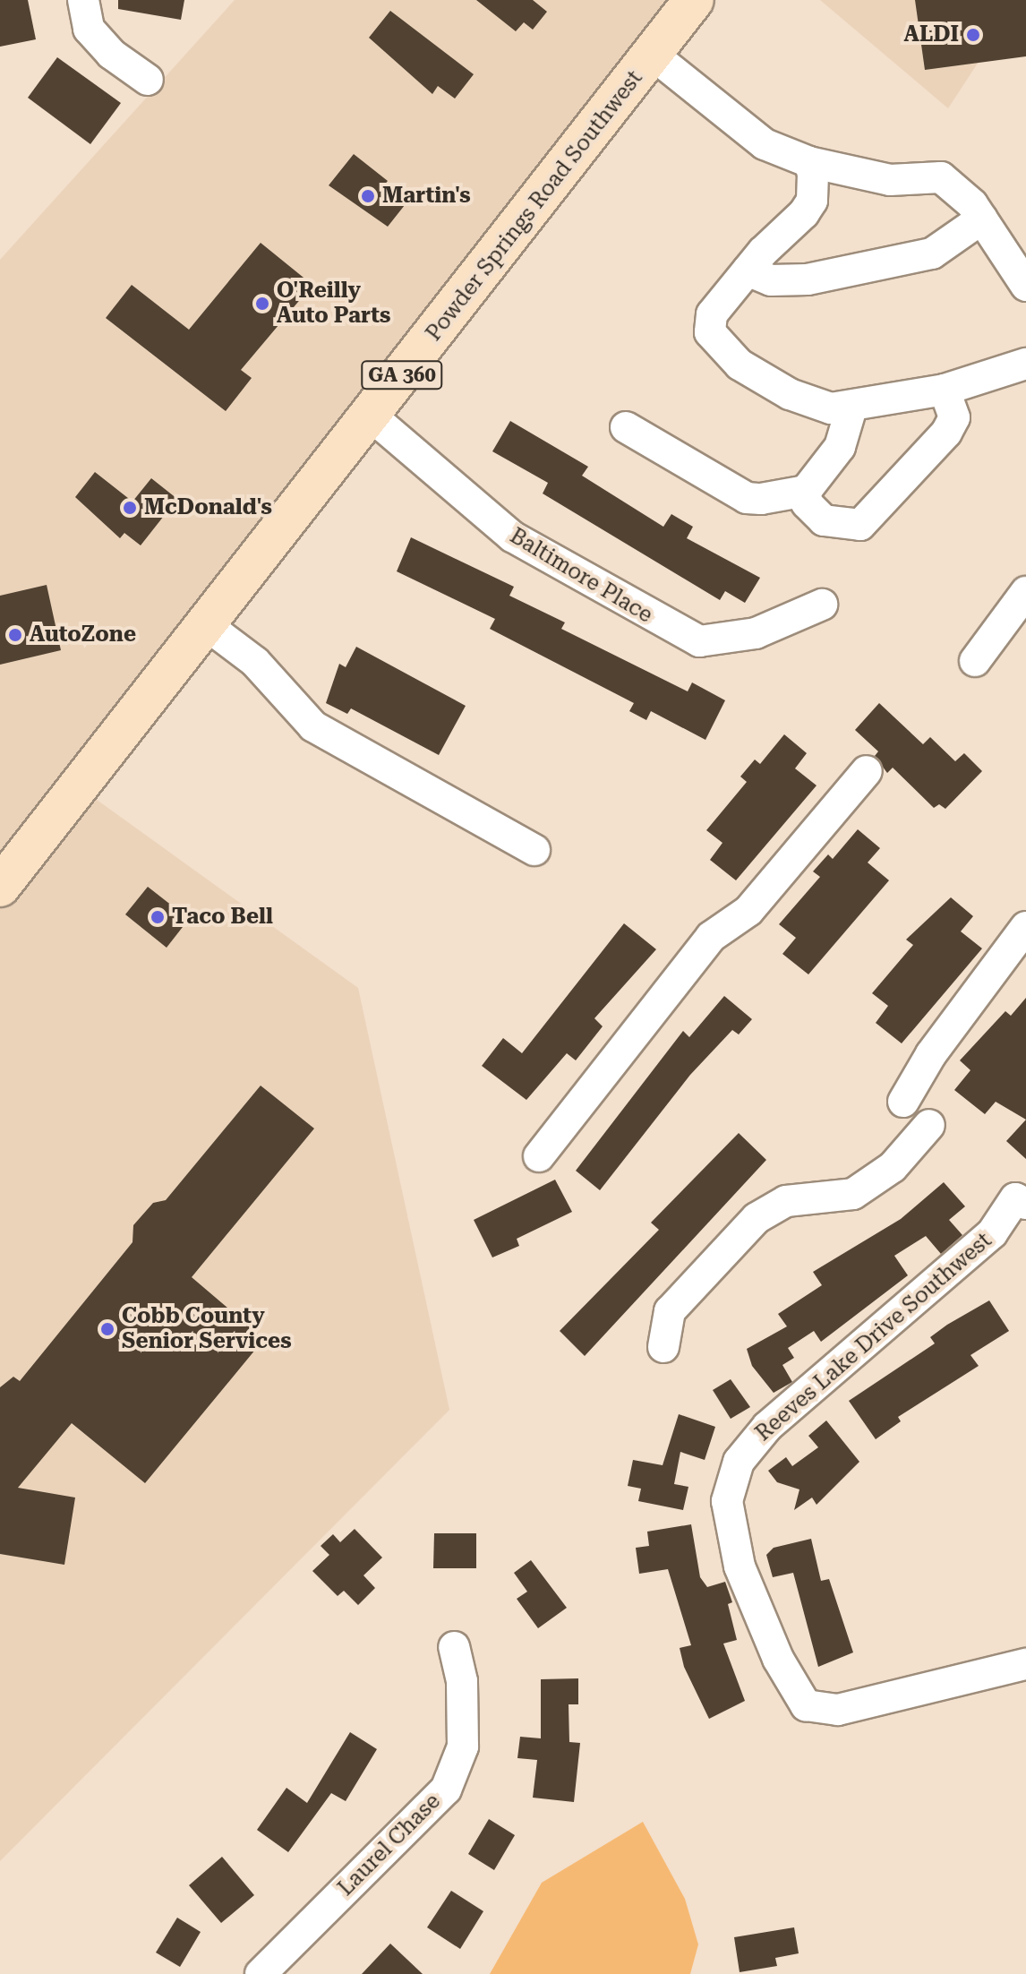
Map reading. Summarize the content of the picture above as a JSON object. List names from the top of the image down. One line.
{"streets":{"main road":["Powder Springs Road Southwest","GA 360"],"street":["Baltimore Place","Reeves Lake Drive Southwest","Laurel Chase"]},"crossings":[["Powder Springs Road Southwest","Baltimore Place"]],"places":["ALDI","Martin's","O'Reilly Auto Parts","McDonald's","AutoZone","Taco Bell","Cobb County Senior Services"]}
